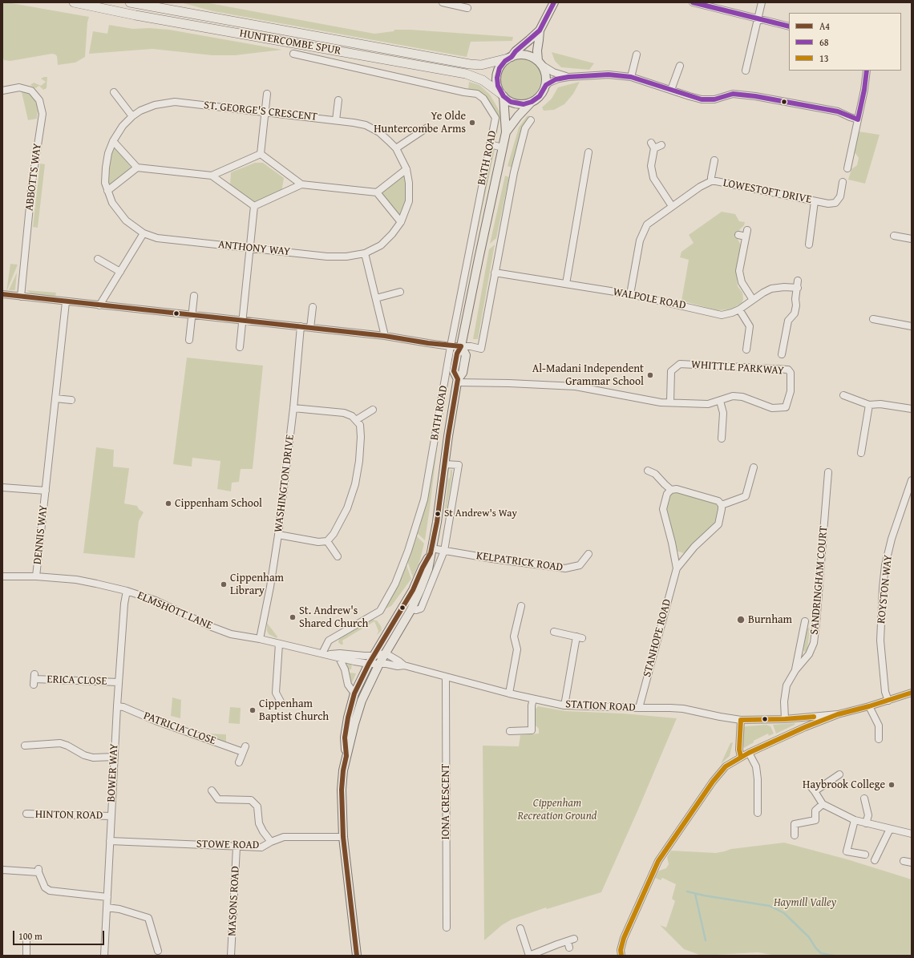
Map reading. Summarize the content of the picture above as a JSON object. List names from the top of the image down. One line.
{"streets":{"highway":["HUNTERCOMBE SPUR"],"main road":["BATH ROAD"],"street":["ST. GEORGE'S CRESCENT","ABBOTTS WAY","LOWESTOFT DRIVE","ANTHONY WAY","WALPOLE ROAD","WHITTLE PARKWAY","WASHINGTON DRIVE","DENNIS WAY","KELPATRICK ROAD","SANDRINGHAM COURT","ROYSTON WAY","ELMSHOTT LANE","STANHOPE ROAD","ERICA CLOSE","STATION ROAD","PATRICIA CLOSE","BOWER WAY","IONA CRESCENT","HINTON ROAD","STOWE ROAD","MASONS ROAD"]},"crossings":[["HUNTERCOMBE SPUR","BATH ROAD"],["ST. GEORGE'S CRESCENT","ANTHONY WAY"],["BATH ROAD","WHITTLE PARKWAY"],["BATH ROAD","KELPATRICK ROAD"],["BATH ROAD","ELMSHOTT LANE"],["BATH ROAD","STATION ROAD"],["BATH ROAD","STOWE ROAD"],["LOWESTOFT DRIVE","WALPOLE ROAD"],["WASHINGTON DRIVE","ELMSHOTT LANE"],["DENNIS WAY","ELMSHOTT LANE"],["SANDRINGHAM COURT","STATION ROAD"],["ELMSHOTT LANE","STATION ROAD"],["ELMSHOTT LANE","BOWER WAY"],["STANHOPE ROAD","STATION ROAD"],["ERICA CLOSE","BOWER WAY"],["STATION ROAD","IONA CRESCENT"],["PATRICIA CLOSE","BOWER WAY"],["BOWER WAY","HINTON ROAD"],["BOWER WAY","STOWE ROAD"],["STOWE ROAD","MASONS ROAD"]],"parks":["Cippenham Recreation Ground","Haymill Valley"],"places":["Ye Olde Huntercombe Arms","Al-Madani Independent Grammar School","Cippenham School","St Andrew's Way","Cippenham Library","St. Andrew's Shared Church","Burnham","Cippenham Baptist Church","Haybrook College"],"lines":["transit line 68","transit line A4","transit line 13"],"legend":["A4","68","13"],"scale_bar":"100 m"}
